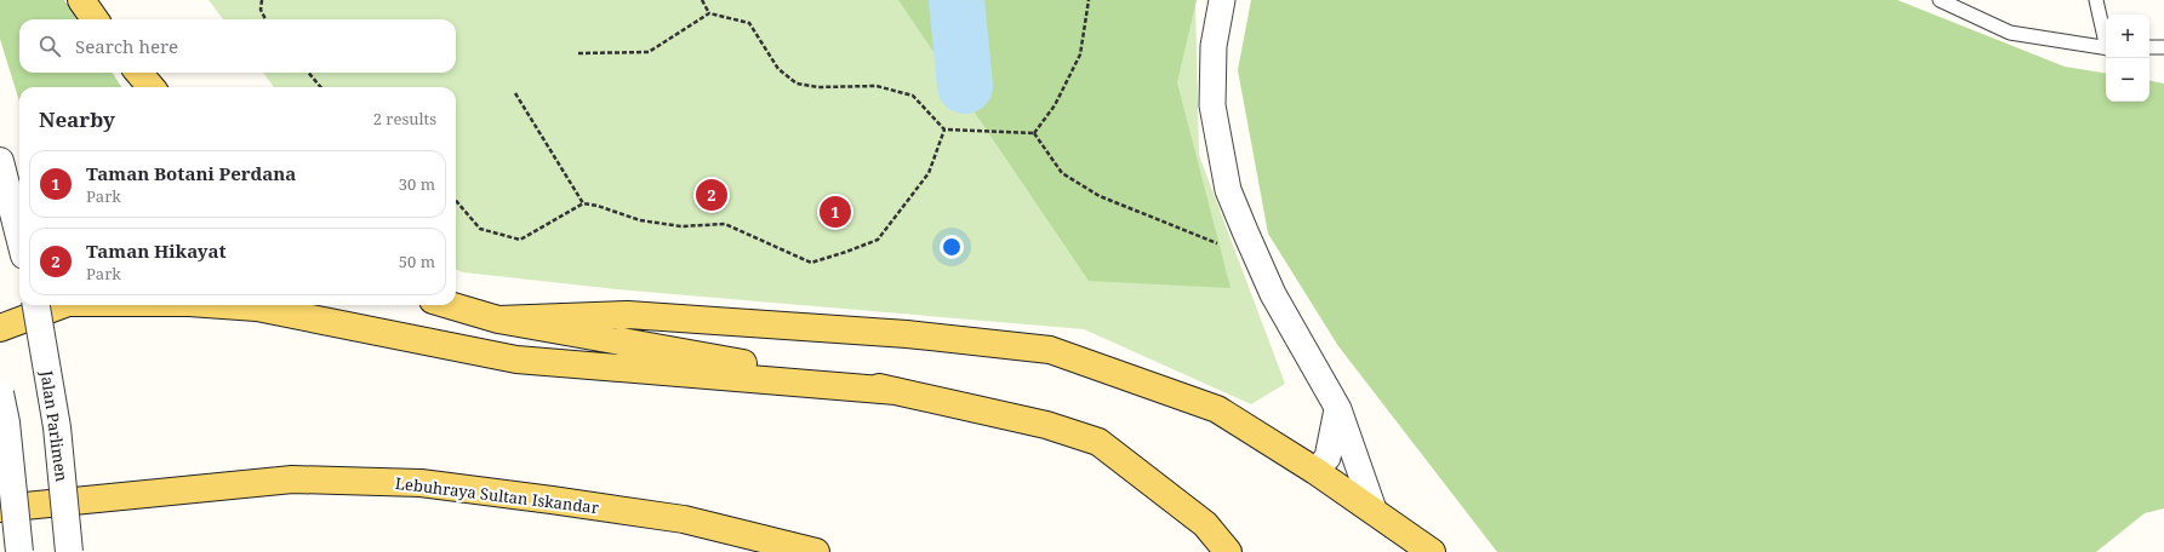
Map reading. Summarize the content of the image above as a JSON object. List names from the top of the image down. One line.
{"streets":{"main road":["Lebuhraya Sultan Iskandar"],"street":["Jalan Parlimen"]},"page":{"map_buttons":["+","−"],"search":"Search here","heading":["Nearby","2 results"],"list":[{"mark":"1","name":"Taman Botani Perdana","note":"Park","value":"30 m"},{"mark":"2","name":"Taman Hikayat","note":"Park","value":"50 m"}],"pins":["2","1"]}}
